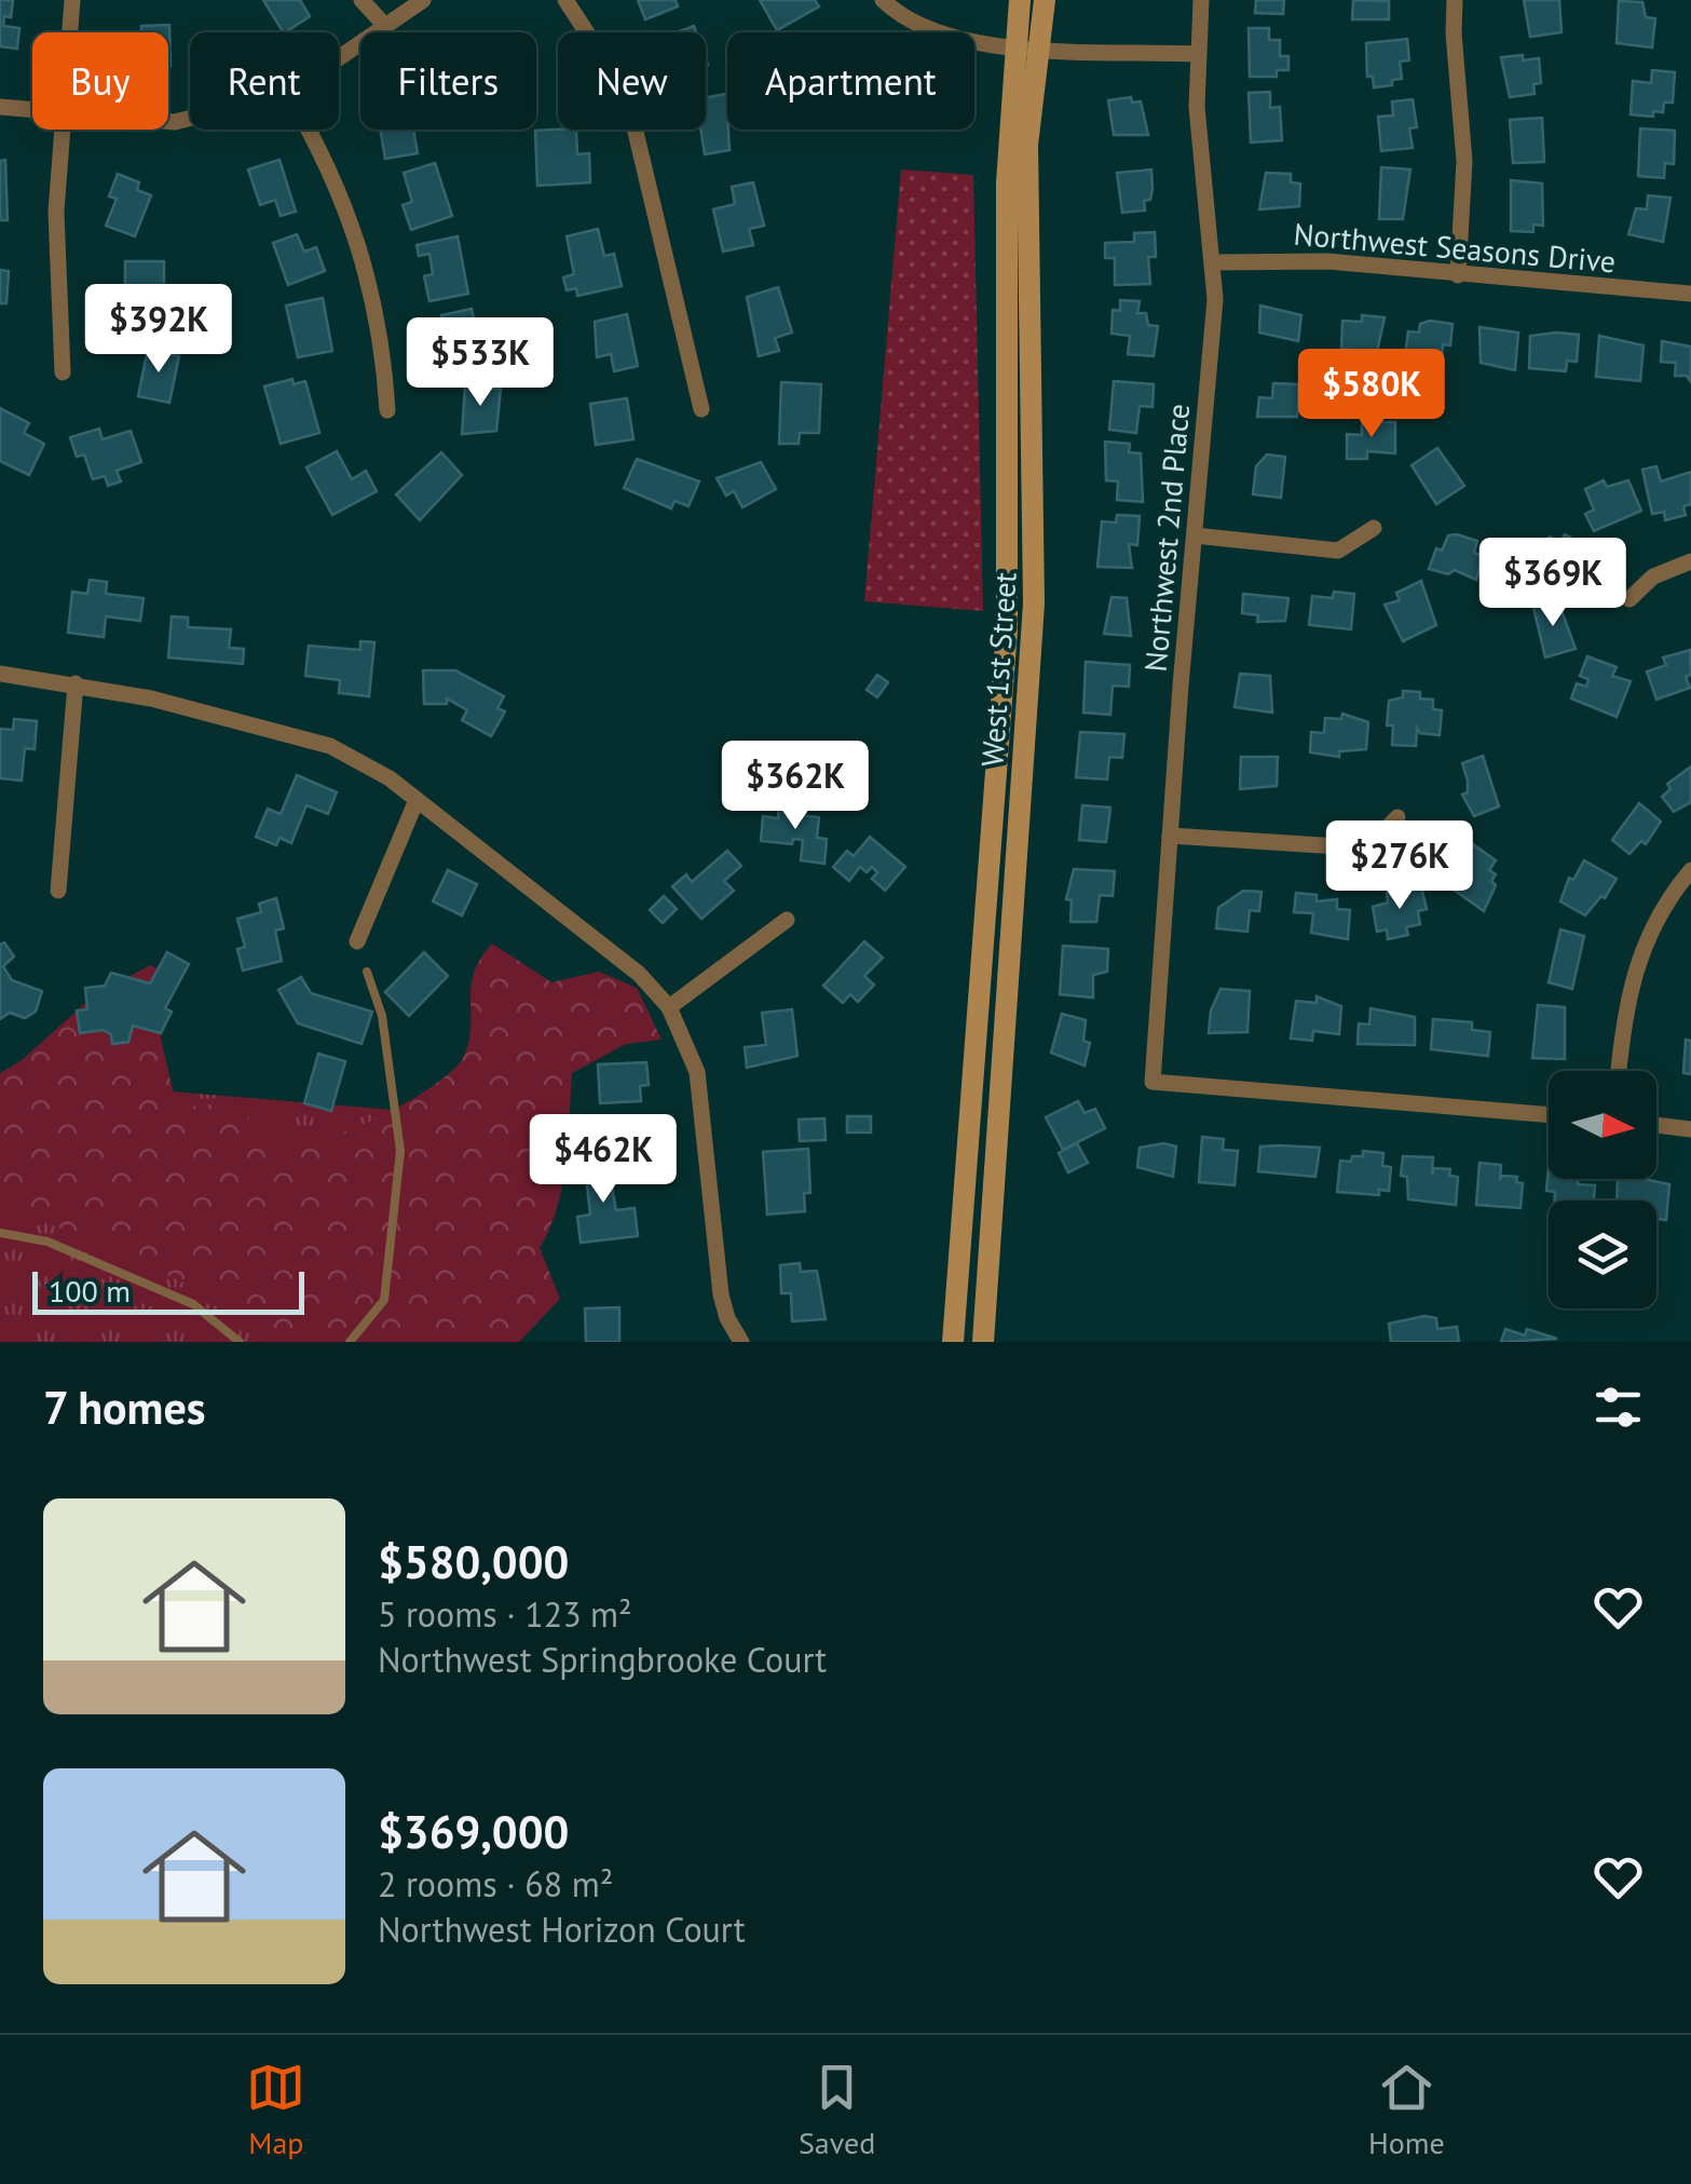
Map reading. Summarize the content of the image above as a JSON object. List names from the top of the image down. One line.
{"streets":{"main road":["West 1st Street"],"street":["Northwest Seasons Drive","Northwest 2nd Place"]},"crossings":[["Northwest Seasons Drive","Northwest 2nd Place"]],"scale_bar":"100 m","north":"right","page":{"chip":["Buy","Rent","Filters","New","Apartment"],"price":["$392K","$533K","$580K","$369K","$362K","$276K","$462K"],"scale":"100 m","heading":"7 homes","list":[{"name":"$580,000","note":"5 rooms · 123 m² · Northwest Springbrooke Court"},{"name":"$369,000","note":"2 rooms · 68 m² · Northwest Horizon Court"}],"tabs":["Map","Saved","Home"]}}
